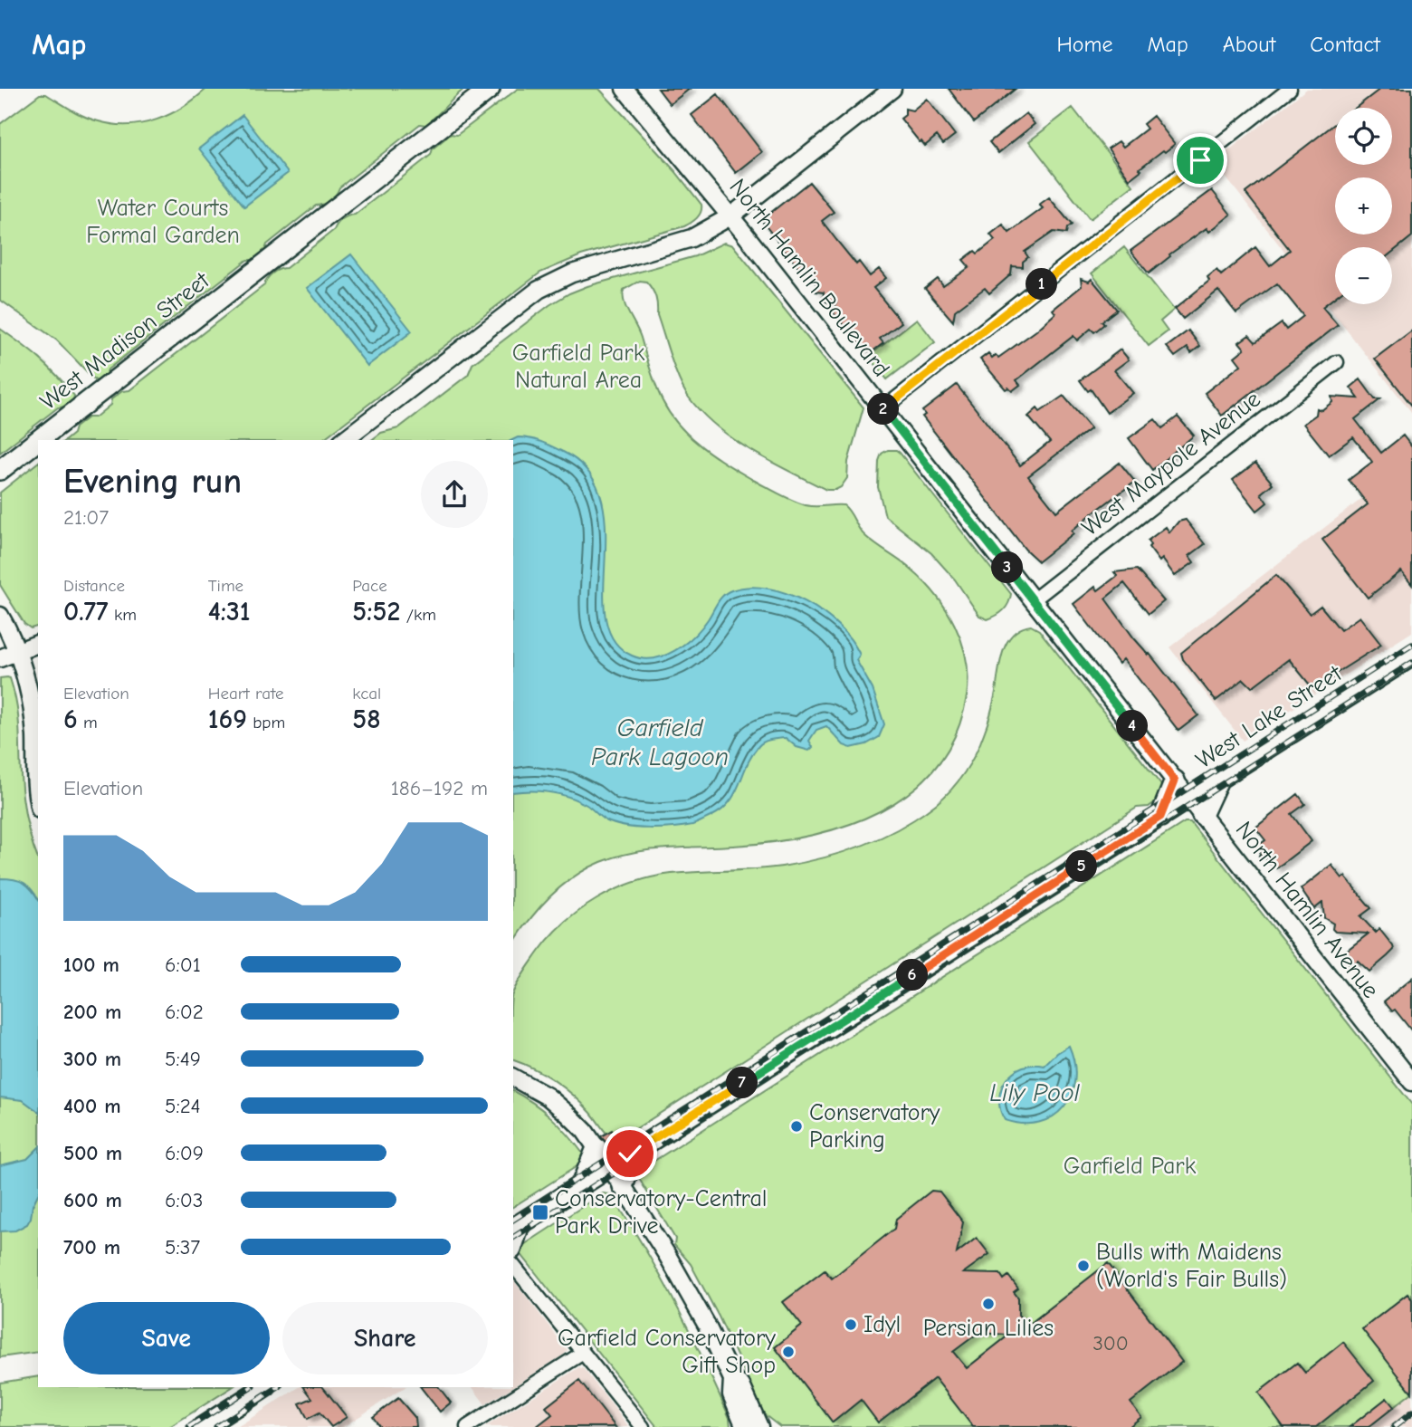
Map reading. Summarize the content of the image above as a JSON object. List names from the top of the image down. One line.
{"streets":{"main road":["West Madison Street","West Lake Street"],"street":["North Hamlin Boulevard","West Maypole Avenue","North Hamlin Avenue"]},"crossings":[["North Hamlin Boulevard","West Maypole Avenue"],["North Hamlin Boulevard","West Lake Street"],["North Hamlin Boulevard","North Hamlin Avenue"],["West Lake Street","North Hamlin Avenue"]],"water":["Garfield Park Lagoon","Lily Pool"],"parks":["Water Courts Formal Garden","Garfield Park Natural Area","Garfield Park"],"places":{"other":["Conservatory Parking","Bulls with Maidens (World's Fair Bulls)","Persian Lilies","Idyl","Garfield Conservatory Gift Shop"],"transit":["Conservatory-Central Park Drive"]},"house_numbers":["300"],"page":{"header":"Map","nav":["Home","Map","About","Contact"],"map_buttons":["+","−"],"pins":["1","2","3","4","5","6","7"],"heading":["Evening run","21:07"],"stats":[["Distance","0.77 km"],["Time","4:31"],["Pace","5:52 /km"],["Elevation","6 m"],["Heart rate","169 bpm"],["kcal","58"]],"chart":["Elevation","186–192 m"],"list":[{"name":"100 m","note":"6:01"},{"name":"200 m","note":"6:02"},{"name":"300 m","note":"5:49"},{"name":"400 m","note":"5:24"},{"name":"500 m","note":"6:09"},{"name":"600 m","note":"6:03"},{"name":"700 m","note":"5:37"}],"buttons":["Save","Share"]}}
